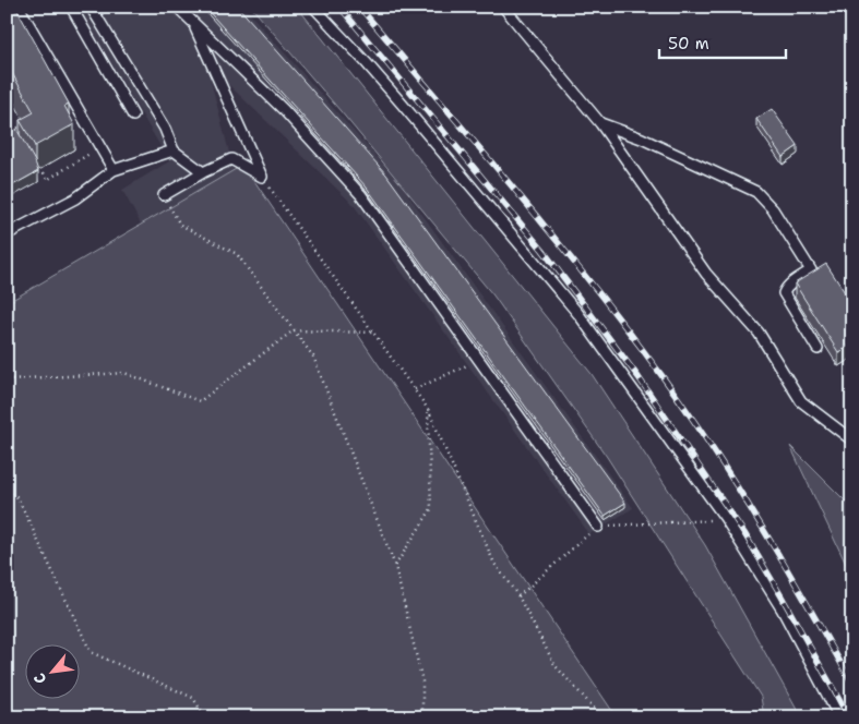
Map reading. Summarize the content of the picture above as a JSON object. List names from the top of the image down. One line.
{"scale_bar":"50 m","north":"bottom left"}
